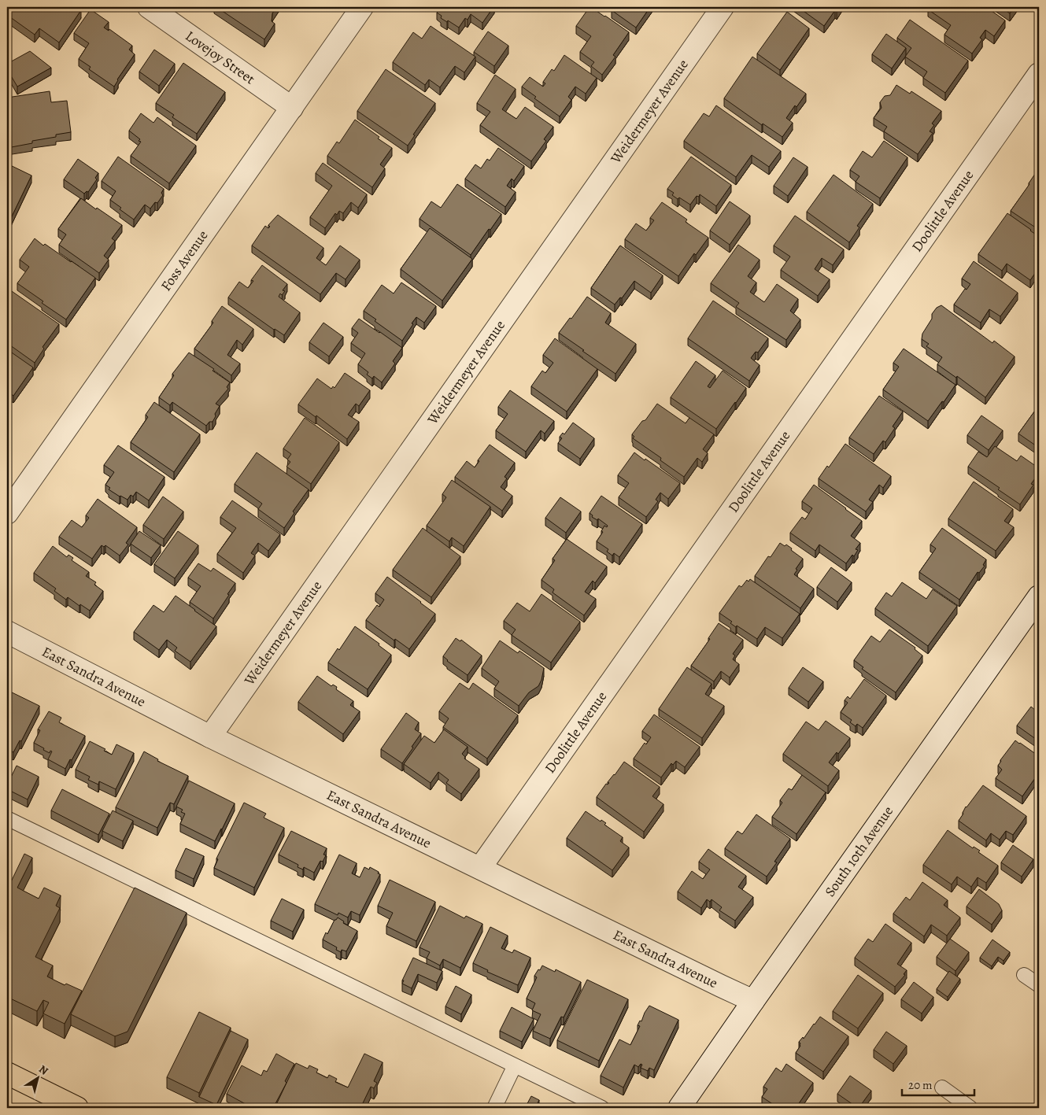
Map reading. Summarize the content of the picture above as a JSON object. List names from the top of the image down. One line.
{"streets":{"street":["Lovejoy Street","Weidermeyer Avenue","Doolittle Avenue","Foss Avenue","East Sandra Avenue","South 10th Avenue"]},"crossings":[["Lovejoy Street","Foss Avenue"],["Weidermeyer Avenue","East Sandra Avenue"],["Doolittle Avenue","East Sandra Avenue"],["East Sandra Avenue","South 10th Avenue"]],"scale_bar":"20 m","north":"top right"}
